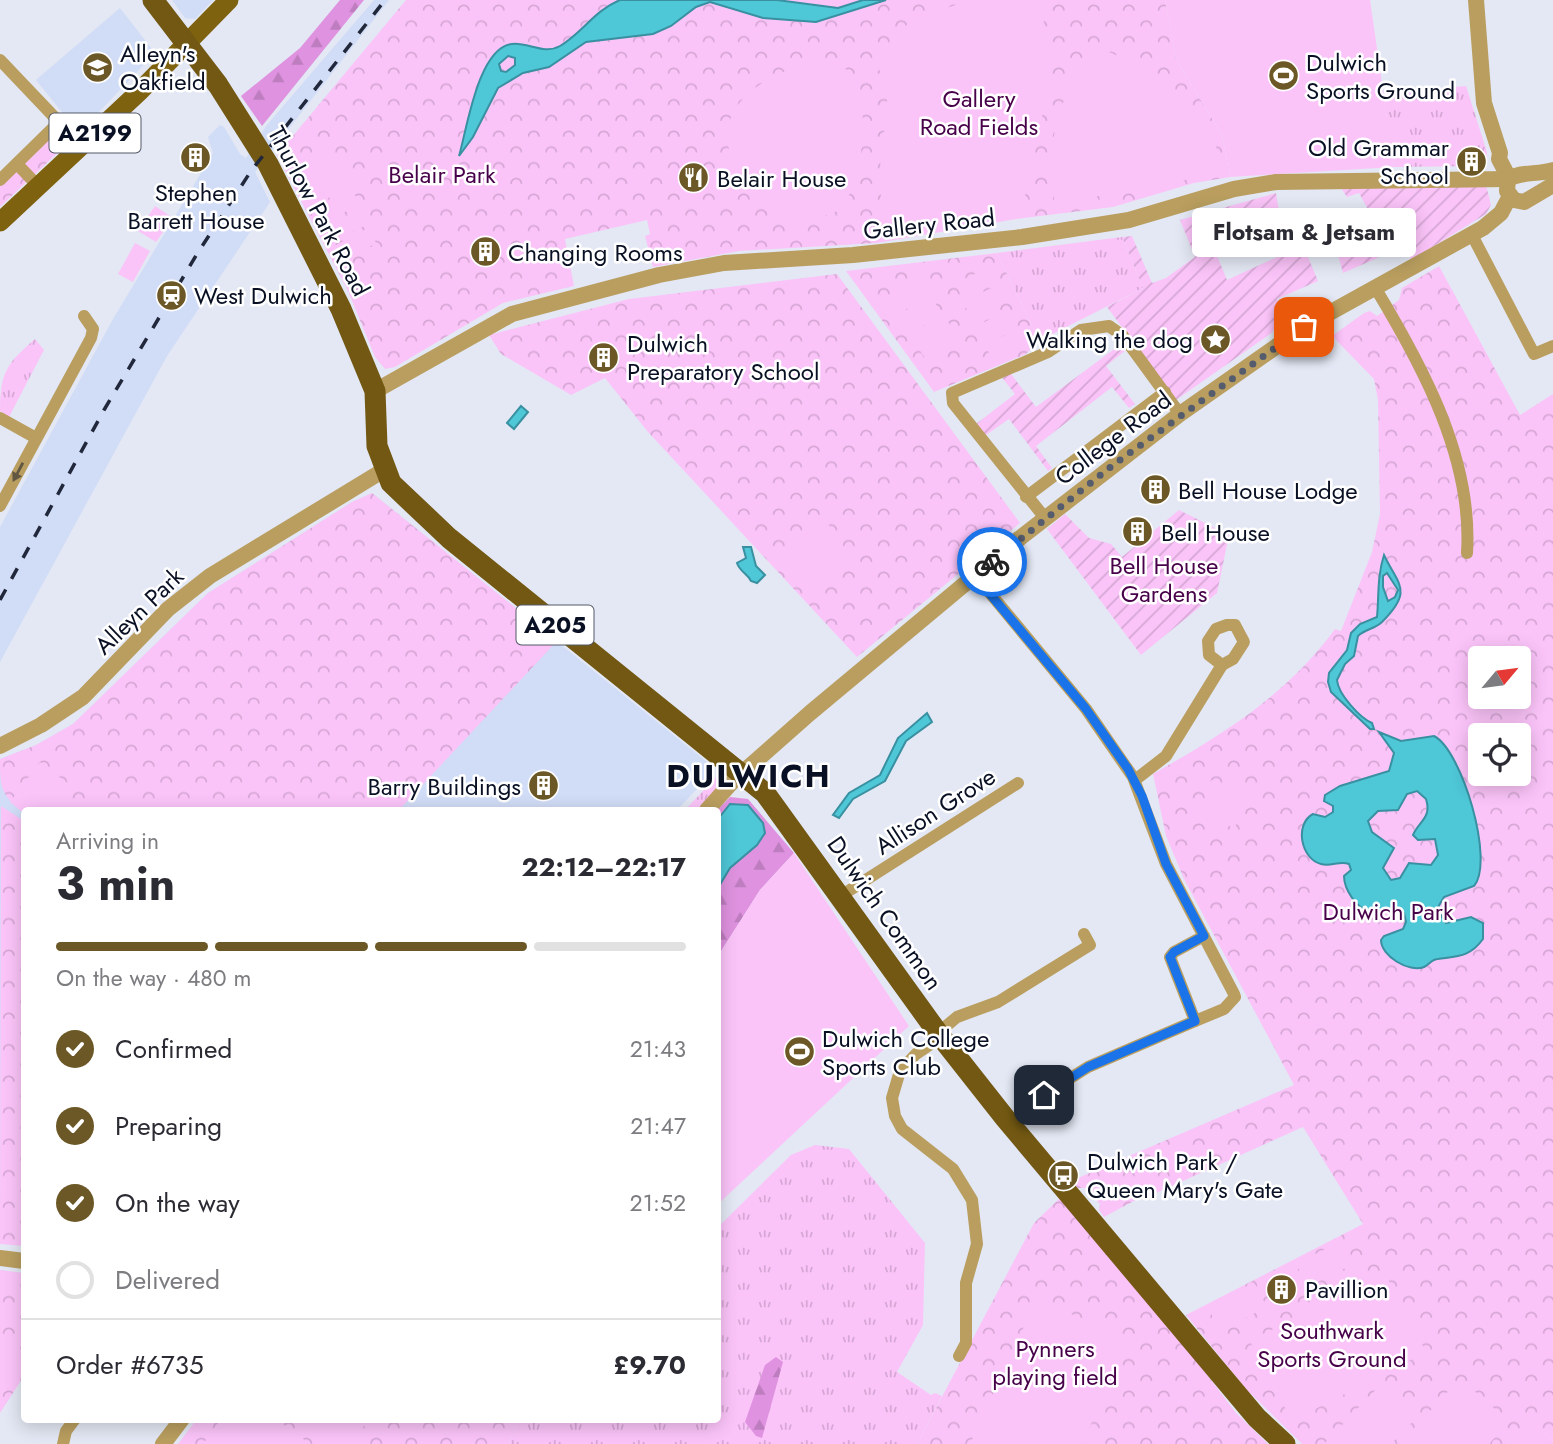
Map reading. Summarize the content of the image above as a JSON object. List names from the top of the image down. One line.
{"streets":{"highway":["Thurlow Park Road","A205","Dulwich Common"],"main road":["A2199"],"street":["Gallery Road","College Road","Alleyn Park","Allison Grove"]},"crossings":[["A2199","Thurlow Park Road"],["Thurlow Park Road","Gallery Road"],["Thurlow Park Road","Alleyn Park"],["Thurlow Park Road","Dulwich Common"],["College Road","Dulwich Common"],["Alleyn Park","Dulwich Common"],["Allison Grove","Dulwich Common"]],"districts":["DULWICH"],"parks":["Gallery Road Fields","Belair Park","Bell House Gardens","Dulwich Park","Southwark Sports Ground","Pynners playing field"],"places":{"school or university":["Alleyn's Oakfield"],"sports":["Dulwich Sports Ground","Dulwich College Sports Club"],"building":["Stephen Barrett House","Old Grammar School","Changing Rooms","Dulwich Preparatory School","Bell House Lodge","Bell House","Barry Buildings","Pavillion"],"restaurant":["Belair House"],"station":["West Dulwich"],"other":["Flotsam & Jetsam"],"place":["Walking the dog"],"bus stop":["Dulwich Park / Queen Mary's Gate"]},"north":"top right","page":{"bubble":"Flotsam & Jetsam","heading":["3 min","Arriving in","22:12–22:17"],"panel":["Order #6735","£9.70"],"bar":"On the way · 480 m","list":[["Confirmed","21:43"],["Preparing","21:47"],["On the way","21:52"],"Delivered"]}}
